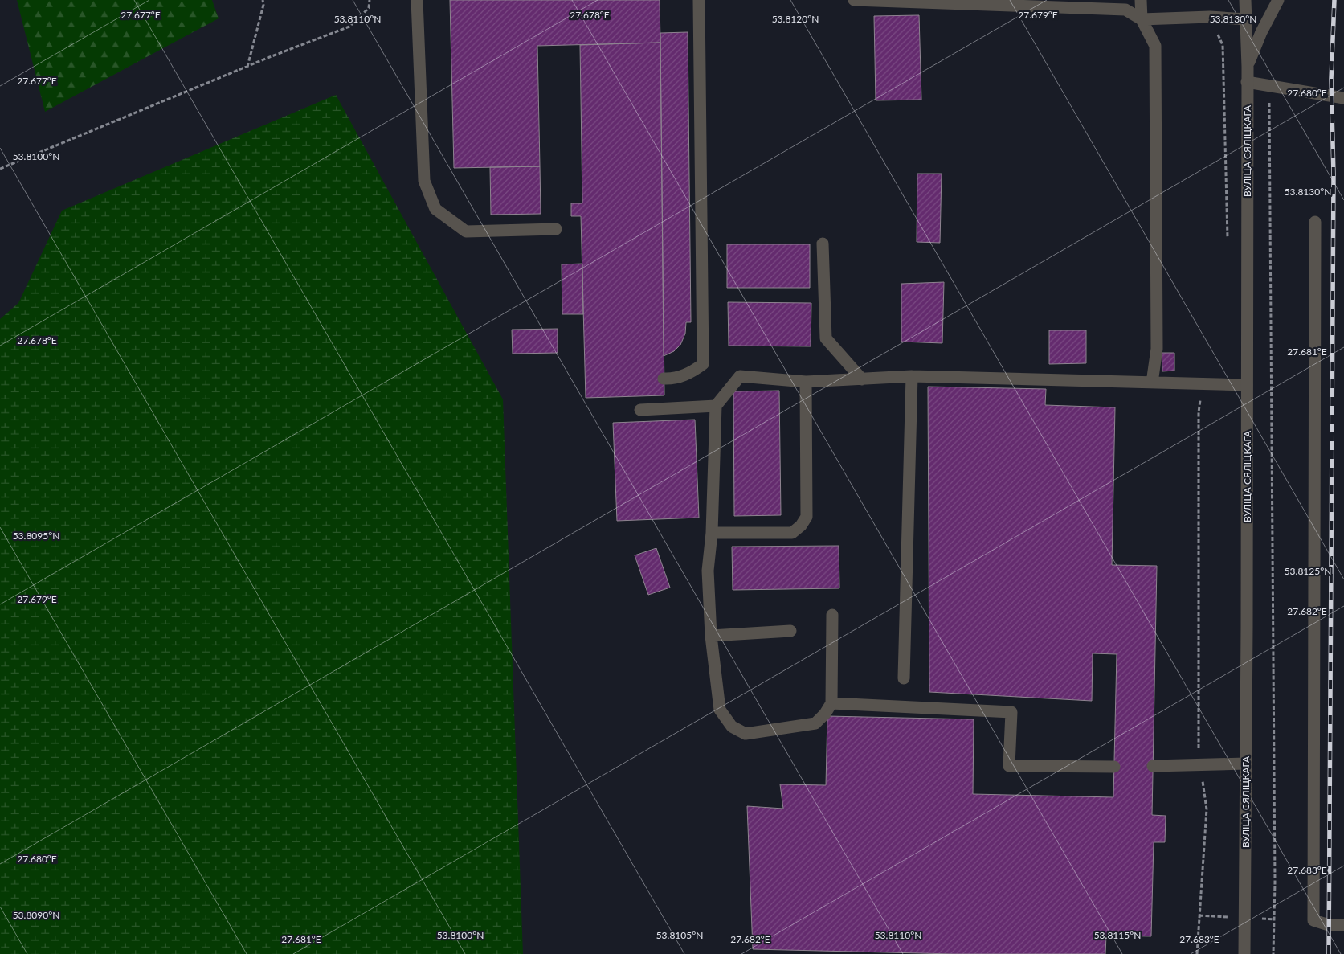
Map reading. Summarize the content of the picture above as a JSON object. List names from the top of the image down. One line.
{"streets":{"street":["ВУЛІЦА СЯЛІЦКАГА"]},"coordinates":["27.677°E","27.678°E","27.679°E","53.8130°N","53.8110°N","53.8120°N","27.680°E","53.8100°N","27.681°E","53.8095°N","53.8125°N","27.682°E","27.683°E","53.8090°N","53.8105°N","53.8115°N"]}
